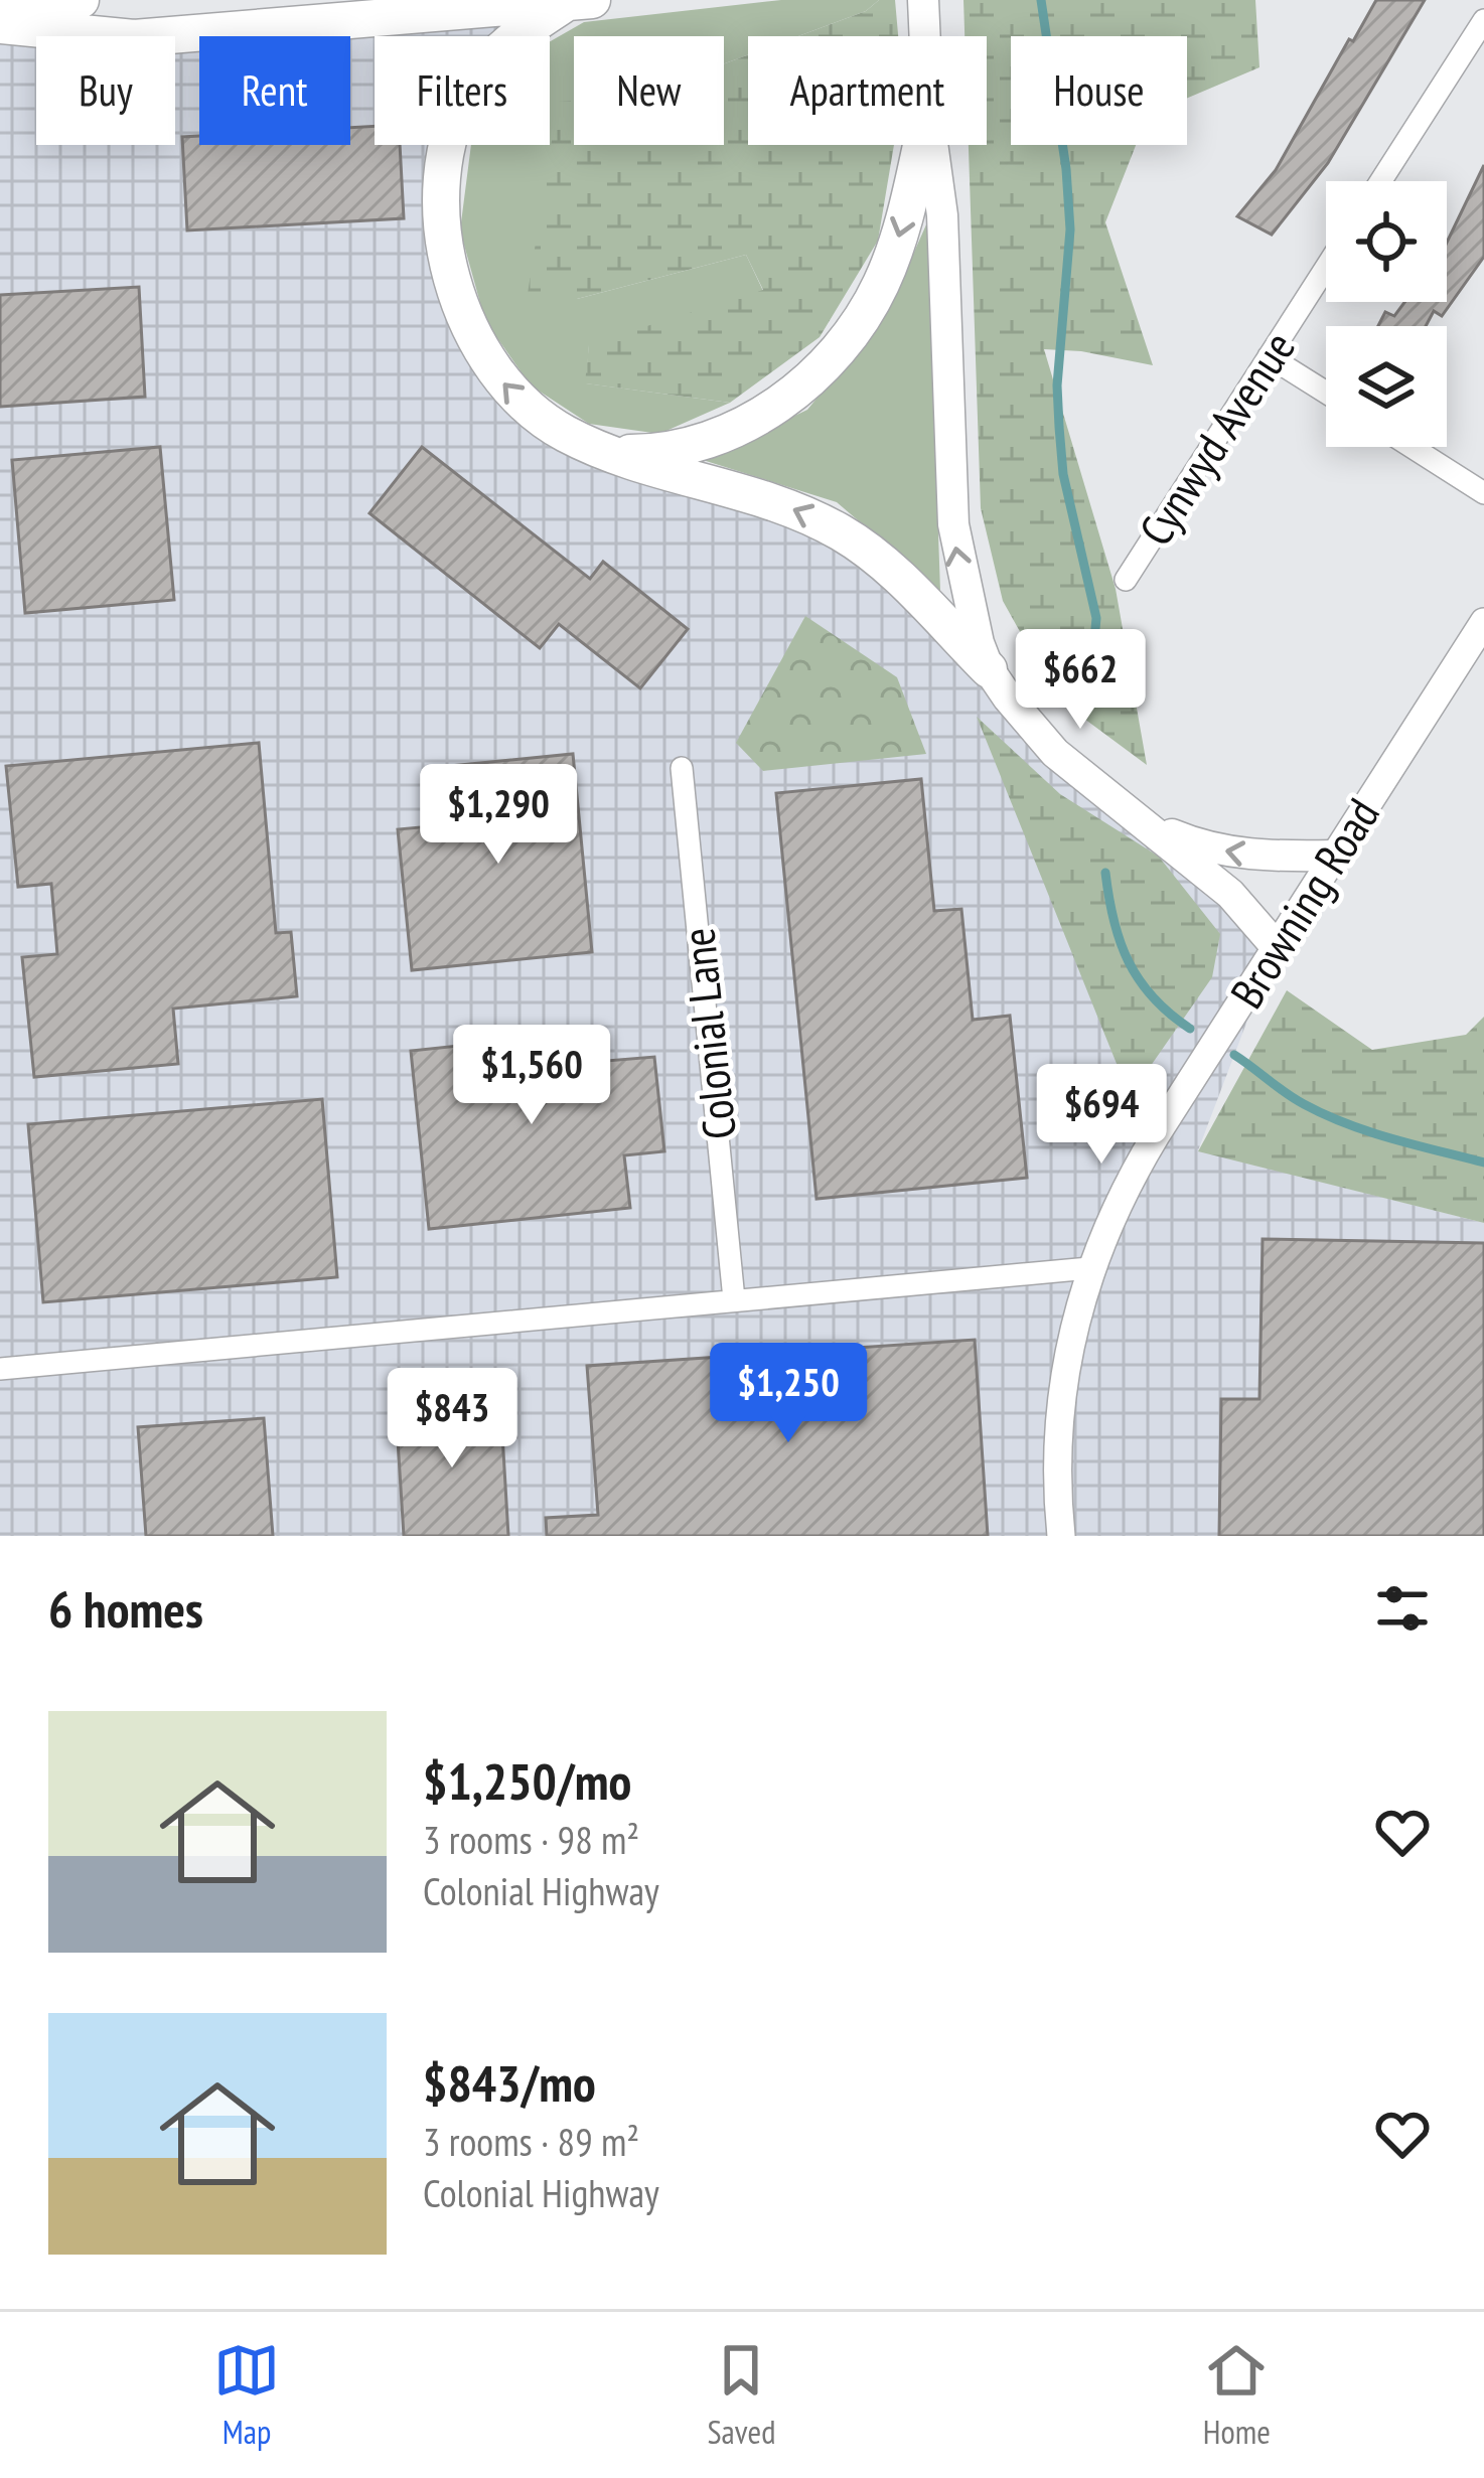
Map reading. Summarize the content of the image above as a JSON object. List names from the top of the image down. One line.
{"streets":{"street":["Cynwyd Avenue","Browning Road","Colonial Lane"]},"page":{"chip":["Buy","Rent","Filters","New","Apartment","House"],"price":["$662","$1,290","$1,560","$694","$1,250","$843"],"heading":"6 homes","list":[{"name":"$1,250/mo","note":"3 rooms · 98 m² · Colonial Highway"},{"name":"$843/mo","note":"3 rooms · 89 m² · Colonial Highway"}],"tabs":["Map","Saved","Home"]}}
